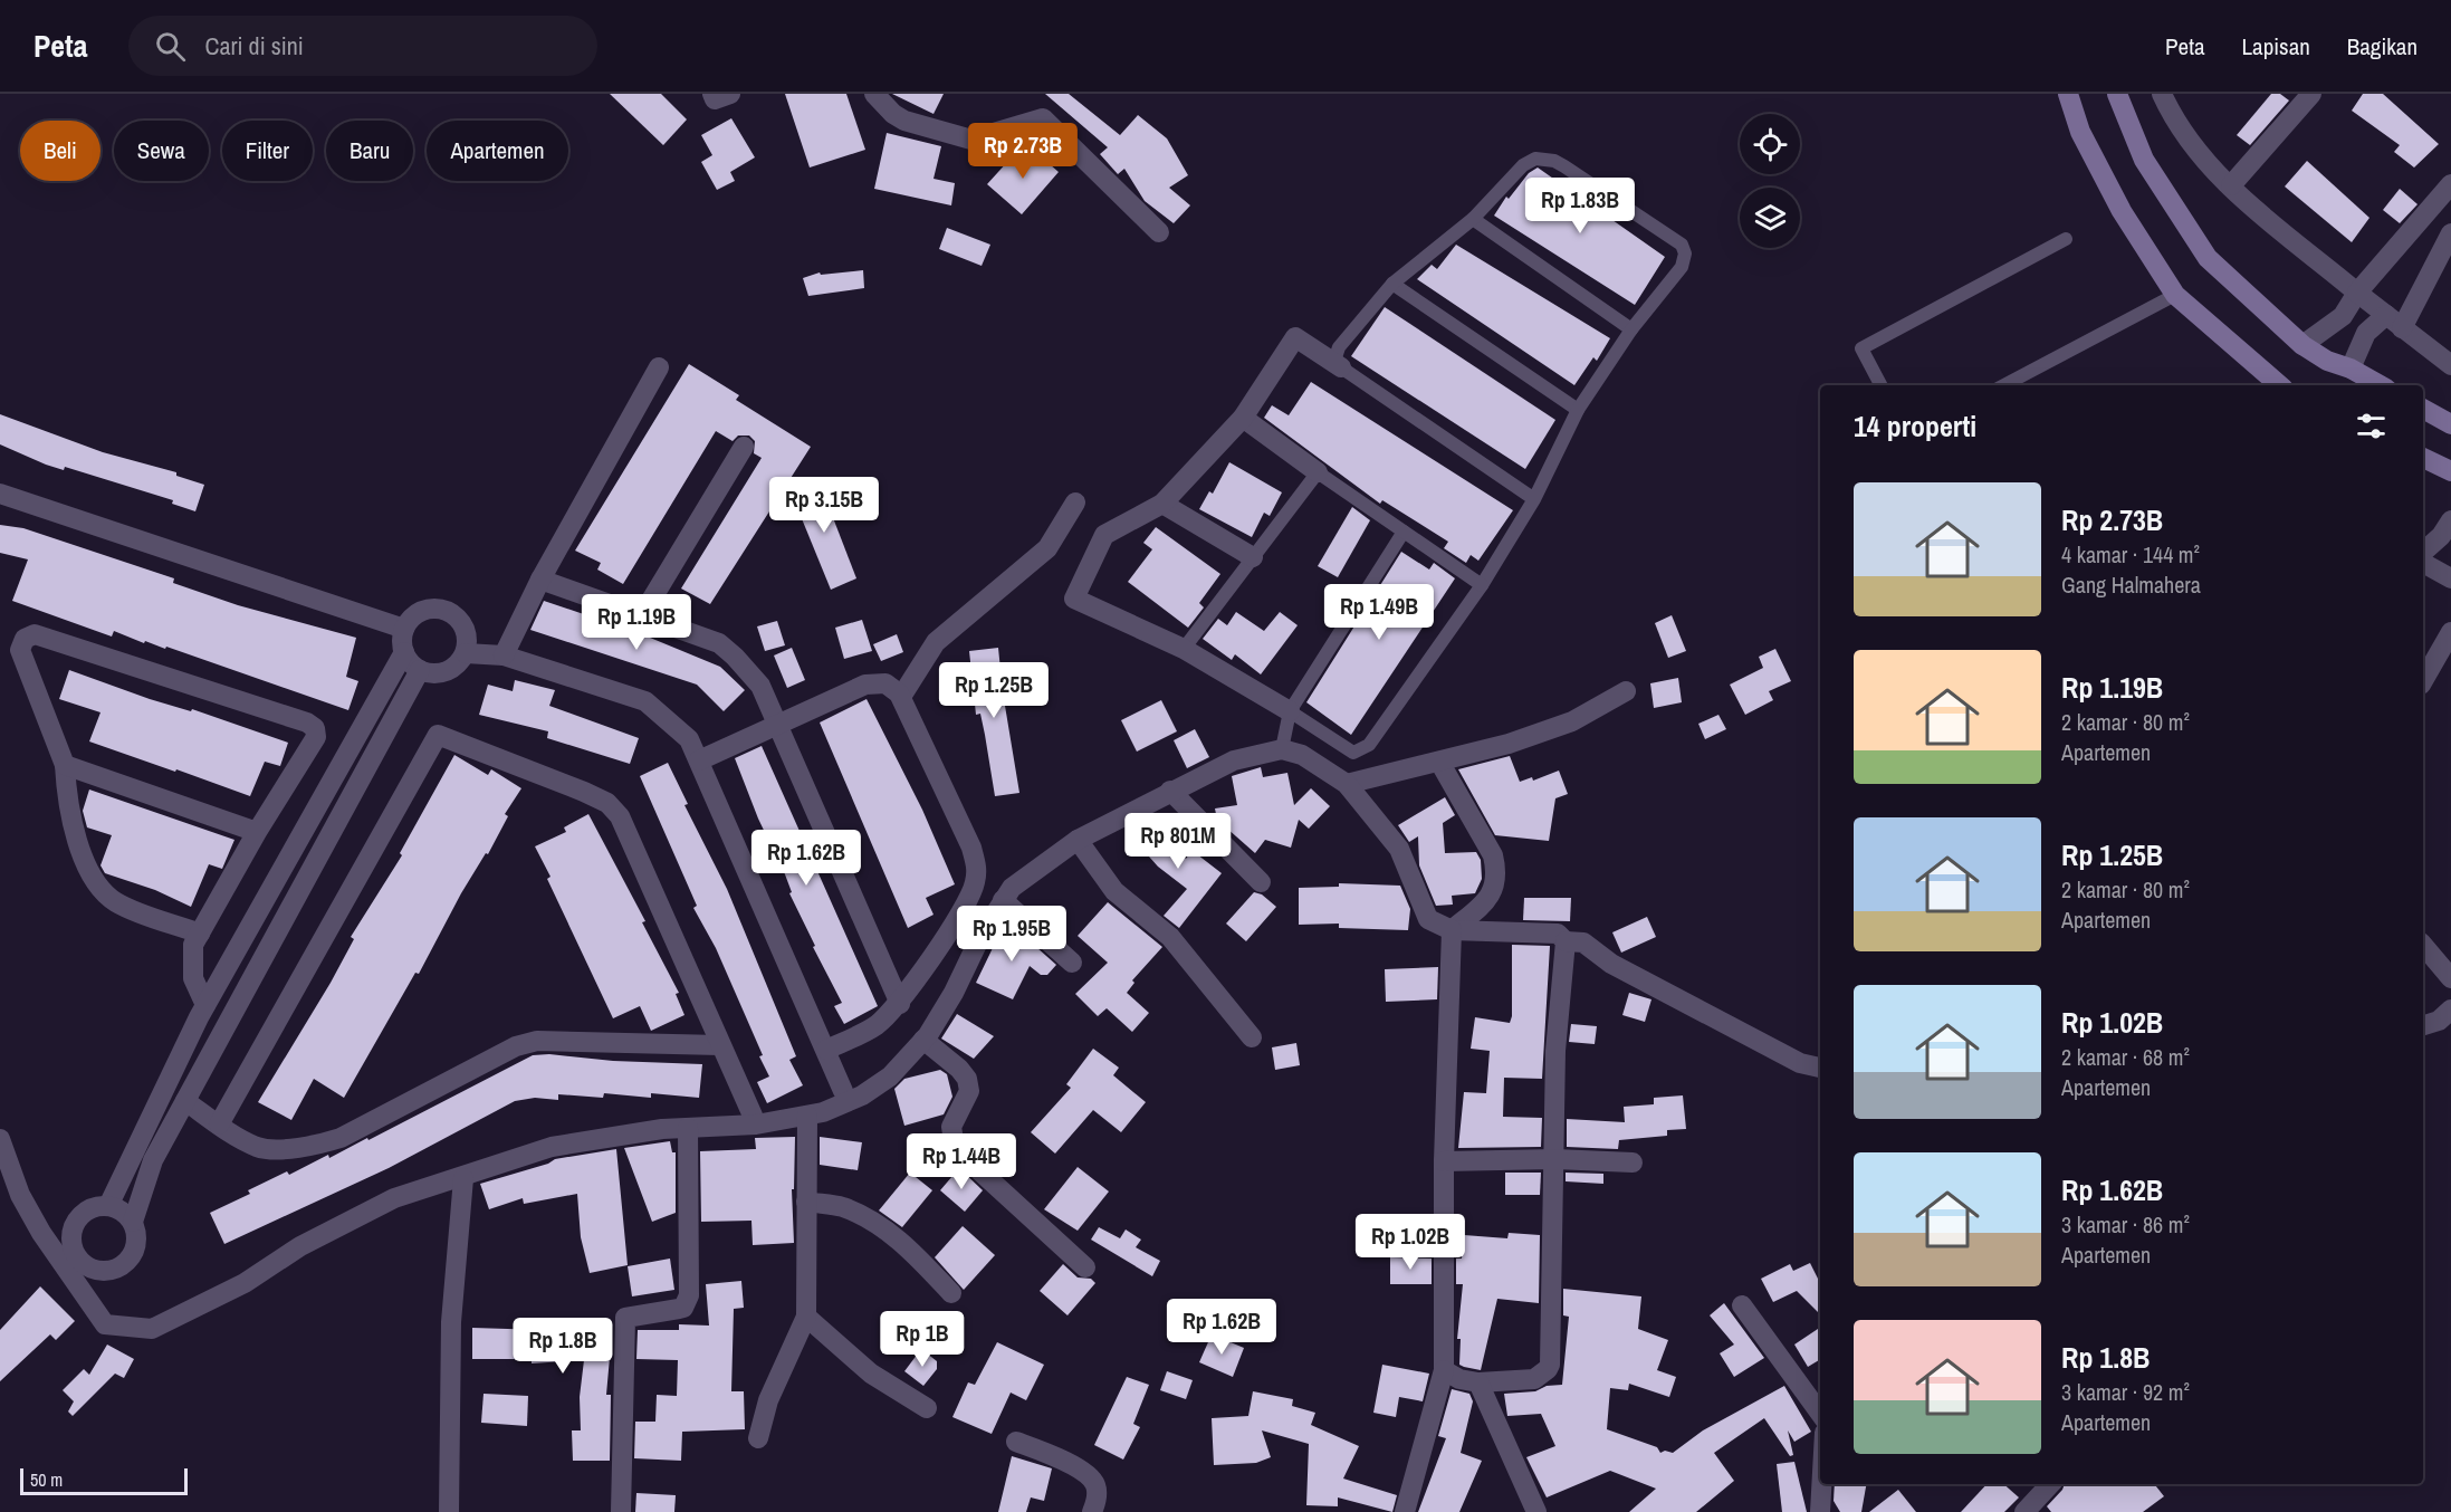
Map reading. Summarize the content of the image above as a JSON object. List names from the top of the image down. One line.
{"scale_bar":"50 m","page":{"header":"Peta","search":"Cari di sini","nav":["Peta","Lapisan","Bagikan"],"chip":["Beli","Sewa","Filter","Baru","Apartemen"],"price":["Rp 2.73B","Rp 1.83B","Rp 3.15B","Rp 1.49B","Rp 1.19B","Rp 1.25B","Rp 801M","Rp 1.62B","Rp 1.95B","Rp 1.44B","Rp 1.02B","Rp 1.62B","Rp 1B","Rp 1.8B"],"heading":"14 properti","list":[{"name":"Rp 2.73B","note":"4 kamar · 144 m² · Gang Halmahera"},{"name":"Rp 1.19B","note":"2 kamar · 80 m² · Apartemen"},{"name":"Rp 1.25B","note":"2 kamar · 80 m² · Apartemen"},{"name":"Rp 1.02B","note":"2 kamar · 68 m² · Apartemen"},{"name":"Rp 1.62B","note":"3 kamar · 86 m² · Apartemen"},{"name":"Rp 1.8B","note":"3 kamar · 92 m² · Apartemen"}],"scale":"50 m"}}
